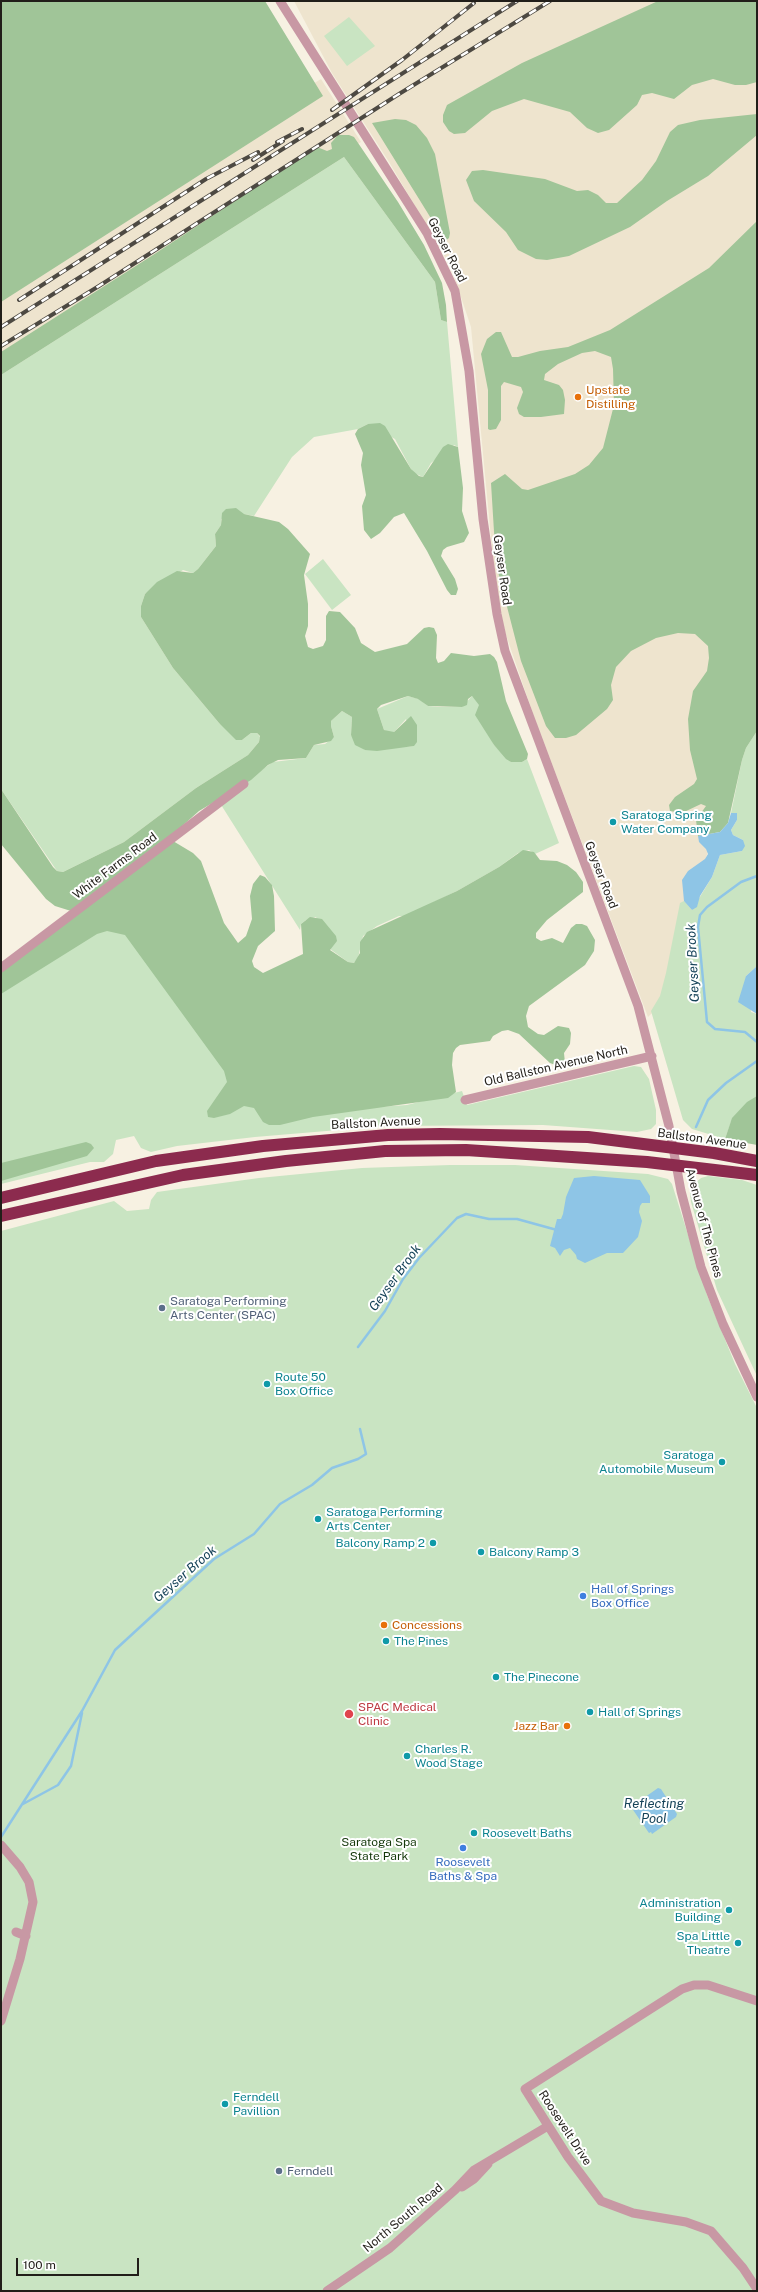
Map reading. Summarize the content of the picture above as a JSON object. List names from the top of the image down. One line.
{"streets":{"highway":["Ballston Avenue"],"street":["Geyser Road","White Farms Road","Old Ballston Avenue North","Avenue of The Pines","Roosevelt Drive","North South Road"]},"crossings":[["Geyser Road","Old Ballston Avenue North"],["Geyser Road","Ballston Avenue"],["Geyser Road","Avenue of The Pines"],["Roosevelt Drive","North South Road"]],"water":["Geyser Brook","Reflecting Pool"],"parks":["Saratoga Spa State Park"],"places":["Upstate Distilling","Saratoga Spring Water Company","Saratoga Performing Arts Center (SPAC)","Route 50 Box Office","Saratoga Automobile Museum","Saratoga Performing Arts Center","Balcony Ramp 2","Balcony Ramp 3","Hall of Springs Box Office","Concessions","The Pines","The Pinecone","Hall of Springs","SPAC Medical Clinic","Jazz Bar","Charles R. Wood Stage","Roosevelt Baths","Roosevelt Baths & Spa","Administration Building","Spa Little Theatre","Ferndell Pavillion","Ferndell"],"scale_bar":"100 m"}
